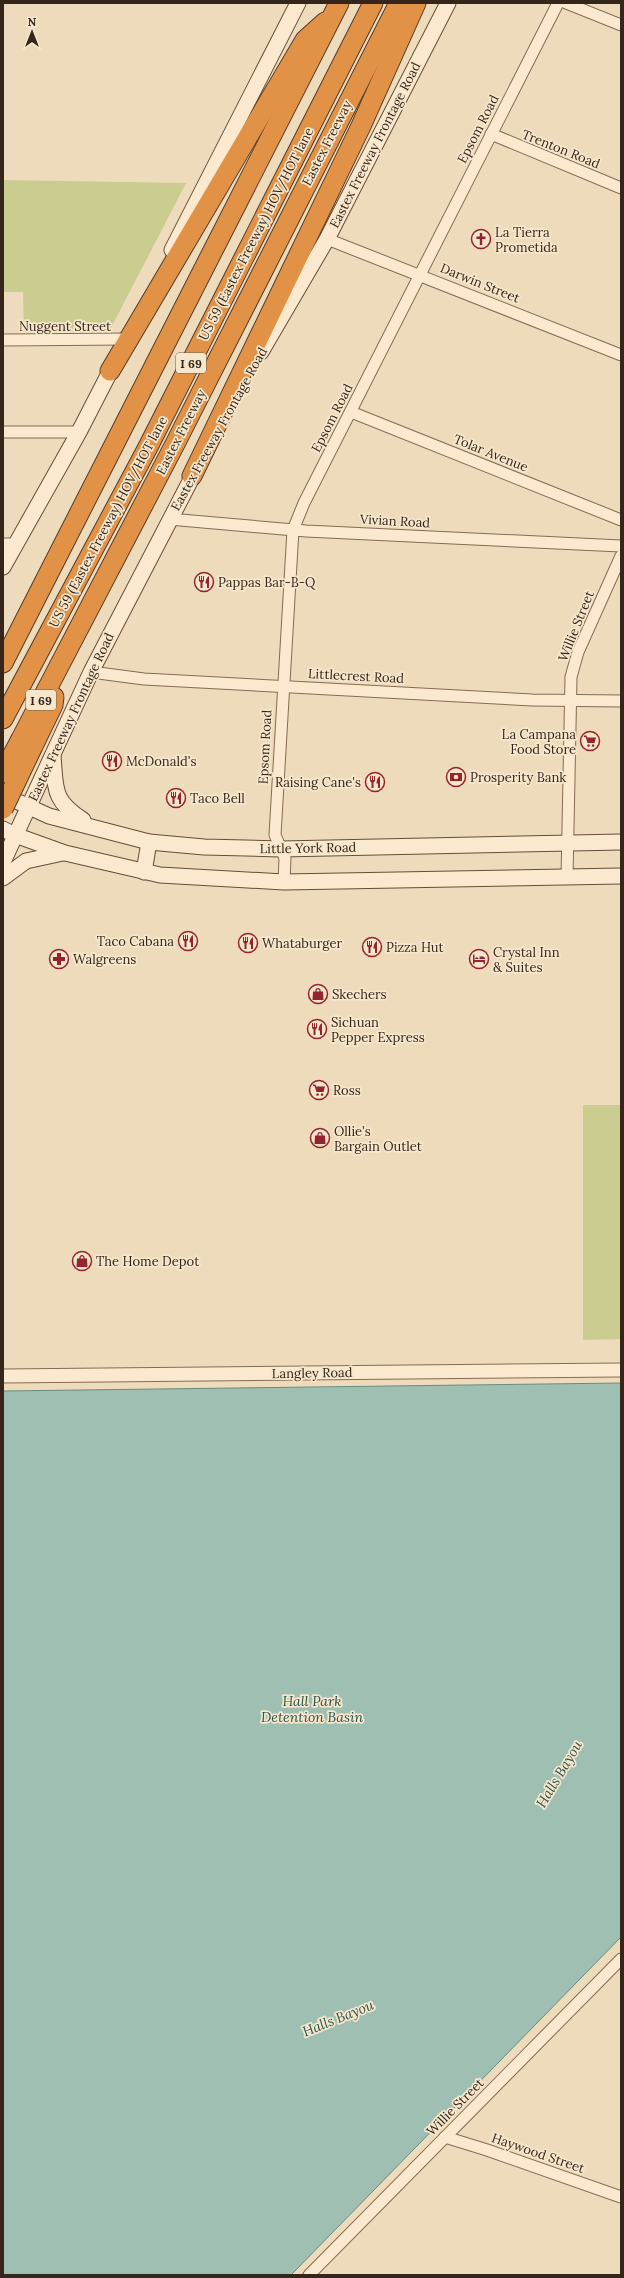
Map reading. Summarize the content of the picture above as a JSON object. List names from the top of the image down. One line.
{"streets":{"highway":["Eastex Freeway","US 59 (Eastex Freeway) HOV/HOT lane","I 69"],"main road":["Eastex Freeway Frontage Road","Little York Road"],"street":["Epsom Road","Trenton Road","Darwin Street","Nuggent Street","Tolar Avenue","Vivian Road","Willie Street","Littlecrest Road","Langley Road","Haywood Street"]},"crossings":[["Epsom Road","Trenton Road"],["Epsom Road","Darwin Street"],["Epsom Road","Tolar Avenue"],["Epsom Road","Vivian Road"],["Epsom Road","Littlecrest Road"],["Epsom Road","Little York Road"],["Eastex Freeway Frontage Road","Darwin Street"],["Eastex Freeway Frontage Road","Vivian Road"],["Eastex Freeway Frontage Road","Littlecrest Road"],["Eastex Freeway Frontage Road","Little York Road"],["Willie Street","Littlecrest Road"],["Willie Street","Little York Road"],["Willie Street","Haywood Street"]],"water":["Hall Park Detention Basin","Halls Bayou"],"places":{"church":["La Tierra Prometida"],"restaurant":["Pappas Bar-B-Q","McDonald's","Raising Cane's","Taco Bell","Taco Cabana","Whataburger","Pizza Hut","Sichuan Pepper Express"],"supermarket":["La Campana Food Store","Ross"],"bank":["Prosperity Bank"],"pharmacy":["Walgreens"],"hotel":["Crystal Inn & Suites"],"shop":["Skechers","Ollie's Bargain Outlet","The Home Depot"]},"north":"top"}
